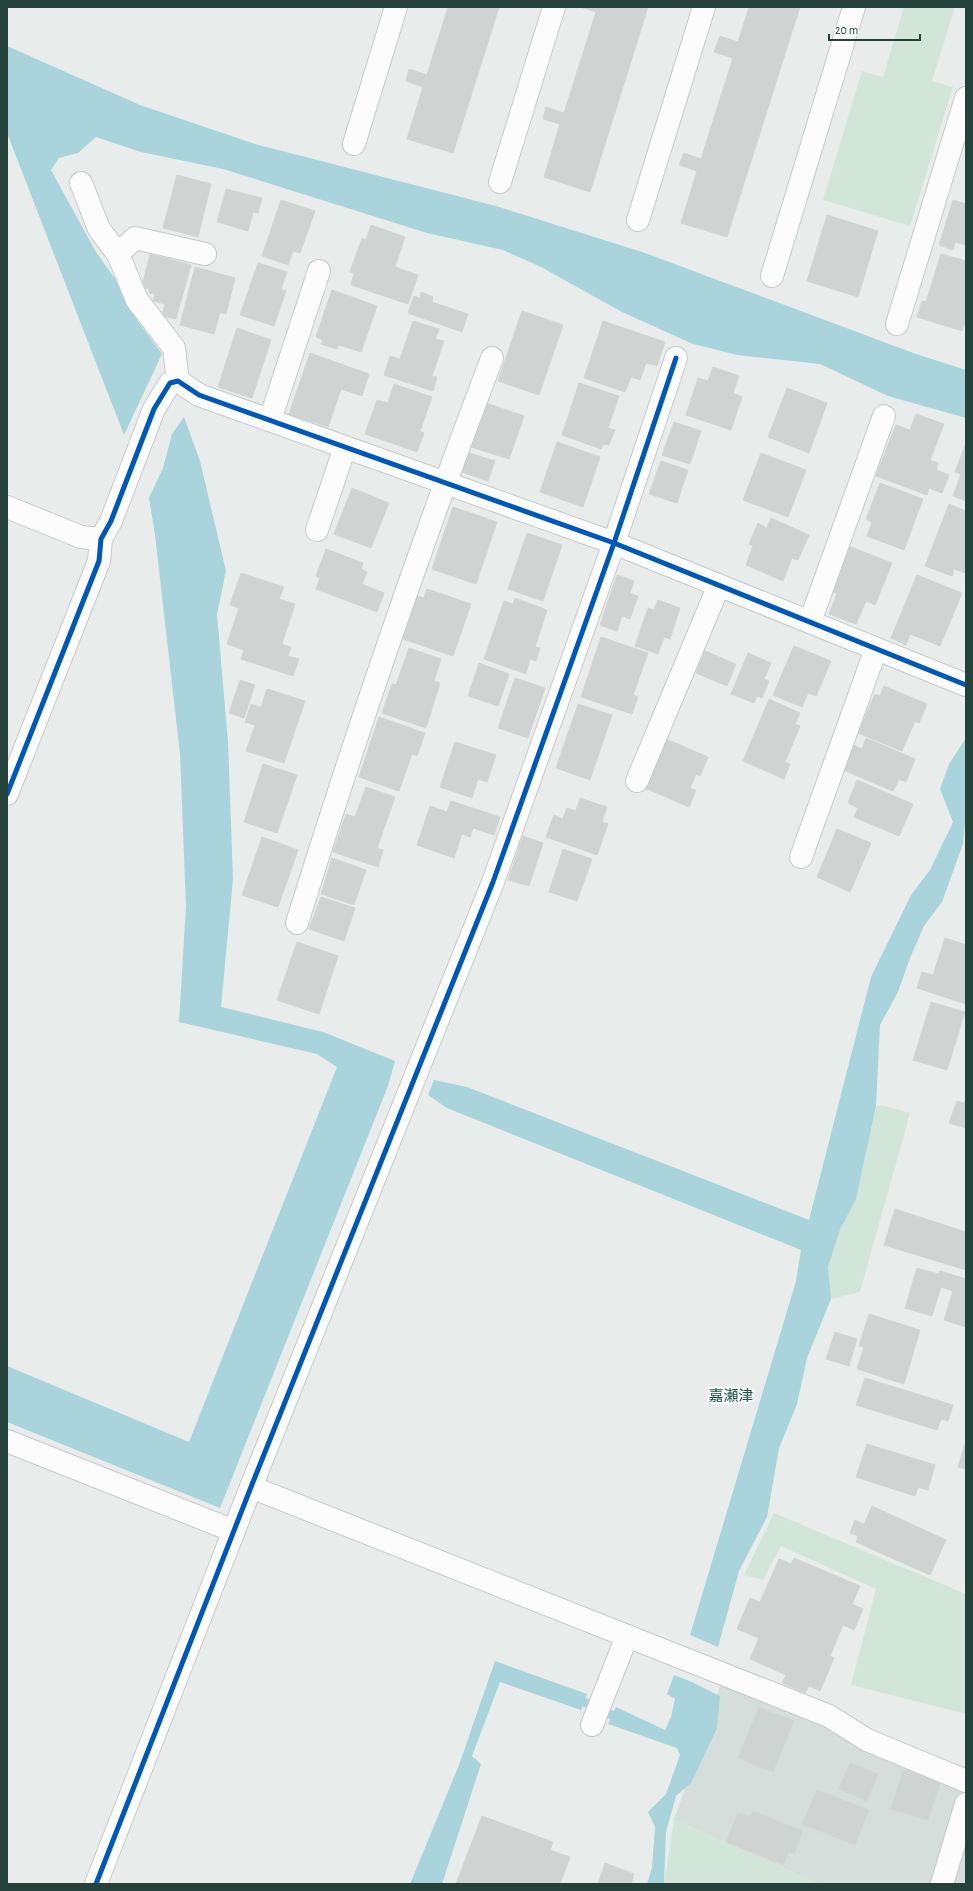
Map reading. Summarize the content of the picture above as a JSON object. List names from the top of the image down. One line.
{"districts":["嘉瀬津"],"scale_bar":"20 m"}
